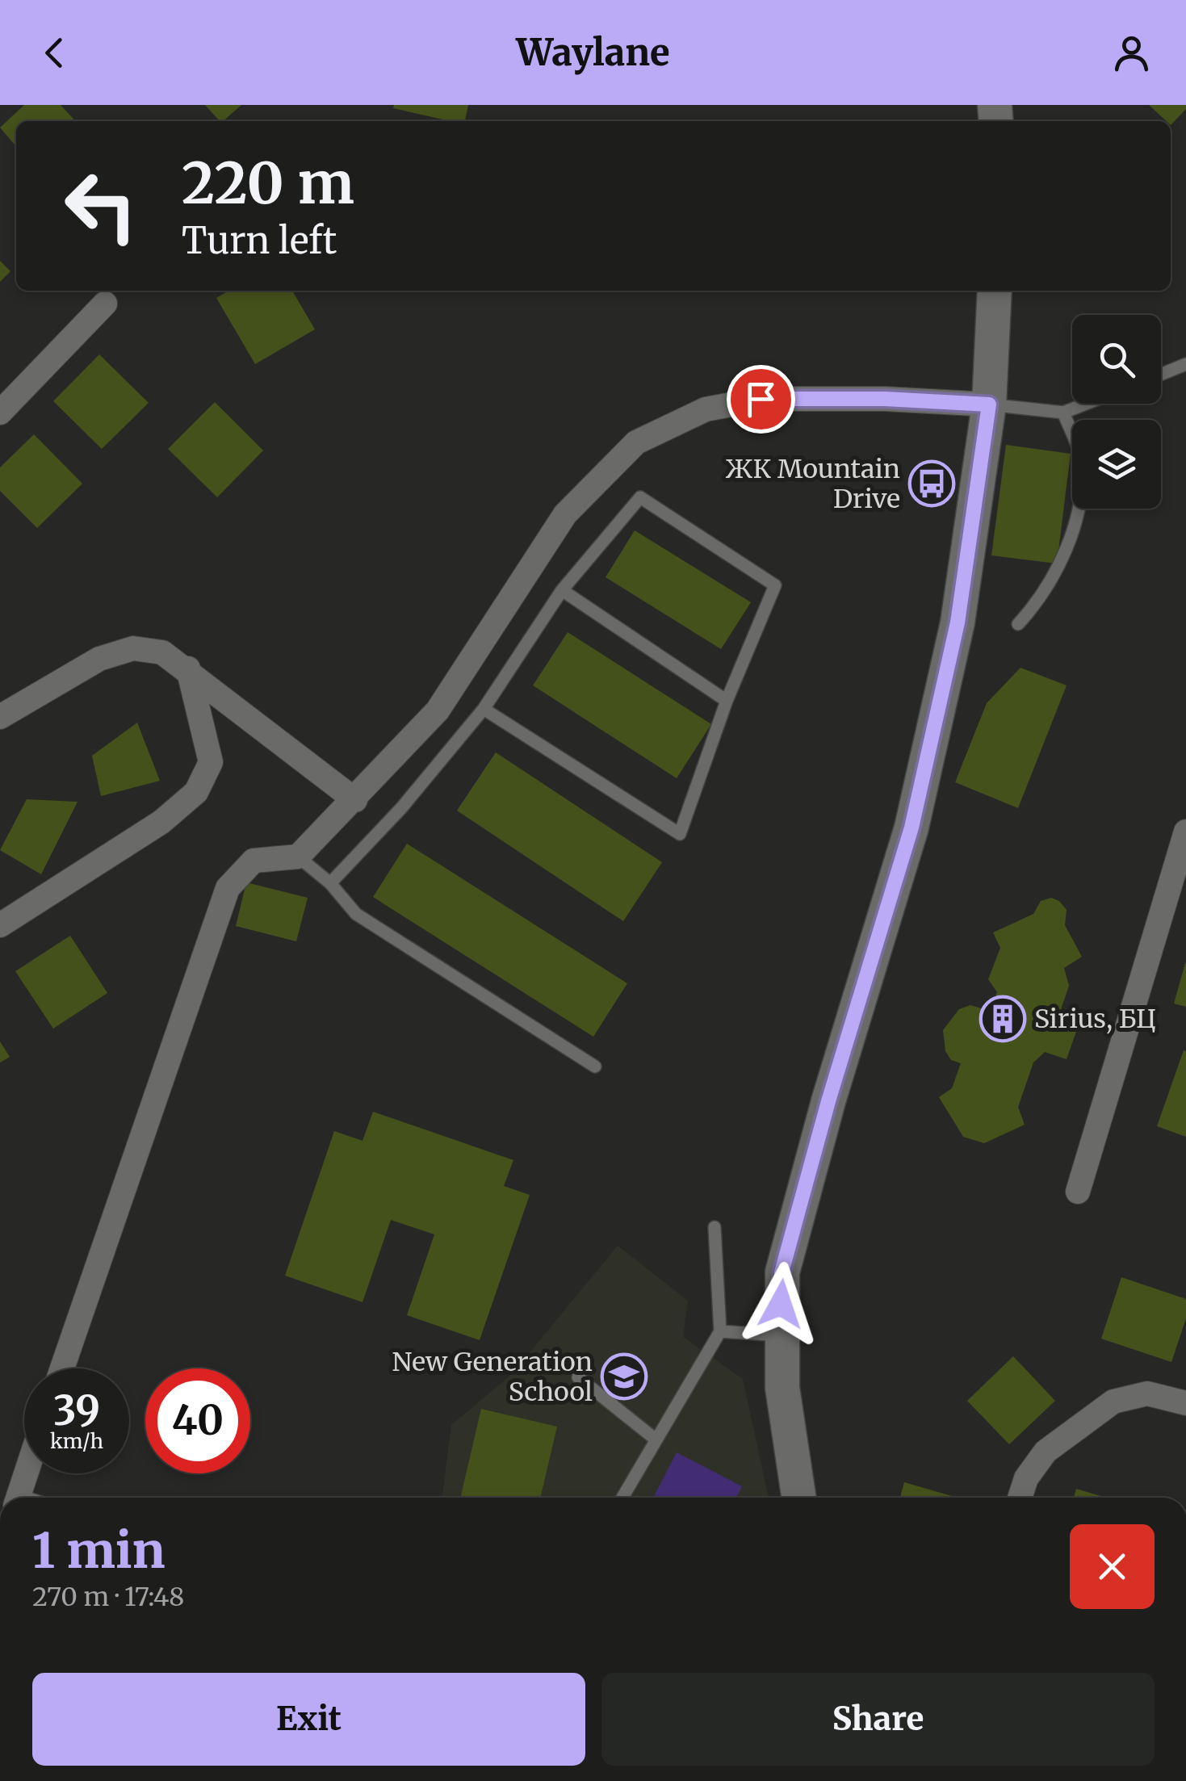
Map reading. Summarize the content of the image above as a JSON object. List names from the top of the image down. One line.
{"places":{"bus stop":["ЖК Mountain Drive"],"building":["Sirius, БЦ"],"school or university":["New Generation School"]},"page":{"header":"Waylane","turn":["220 m","Turn left"],"speed":"39 km/h","limit":"40","heading":["1 min","270 m · 17:48"],"buttons":["Exit","Share"]}}
